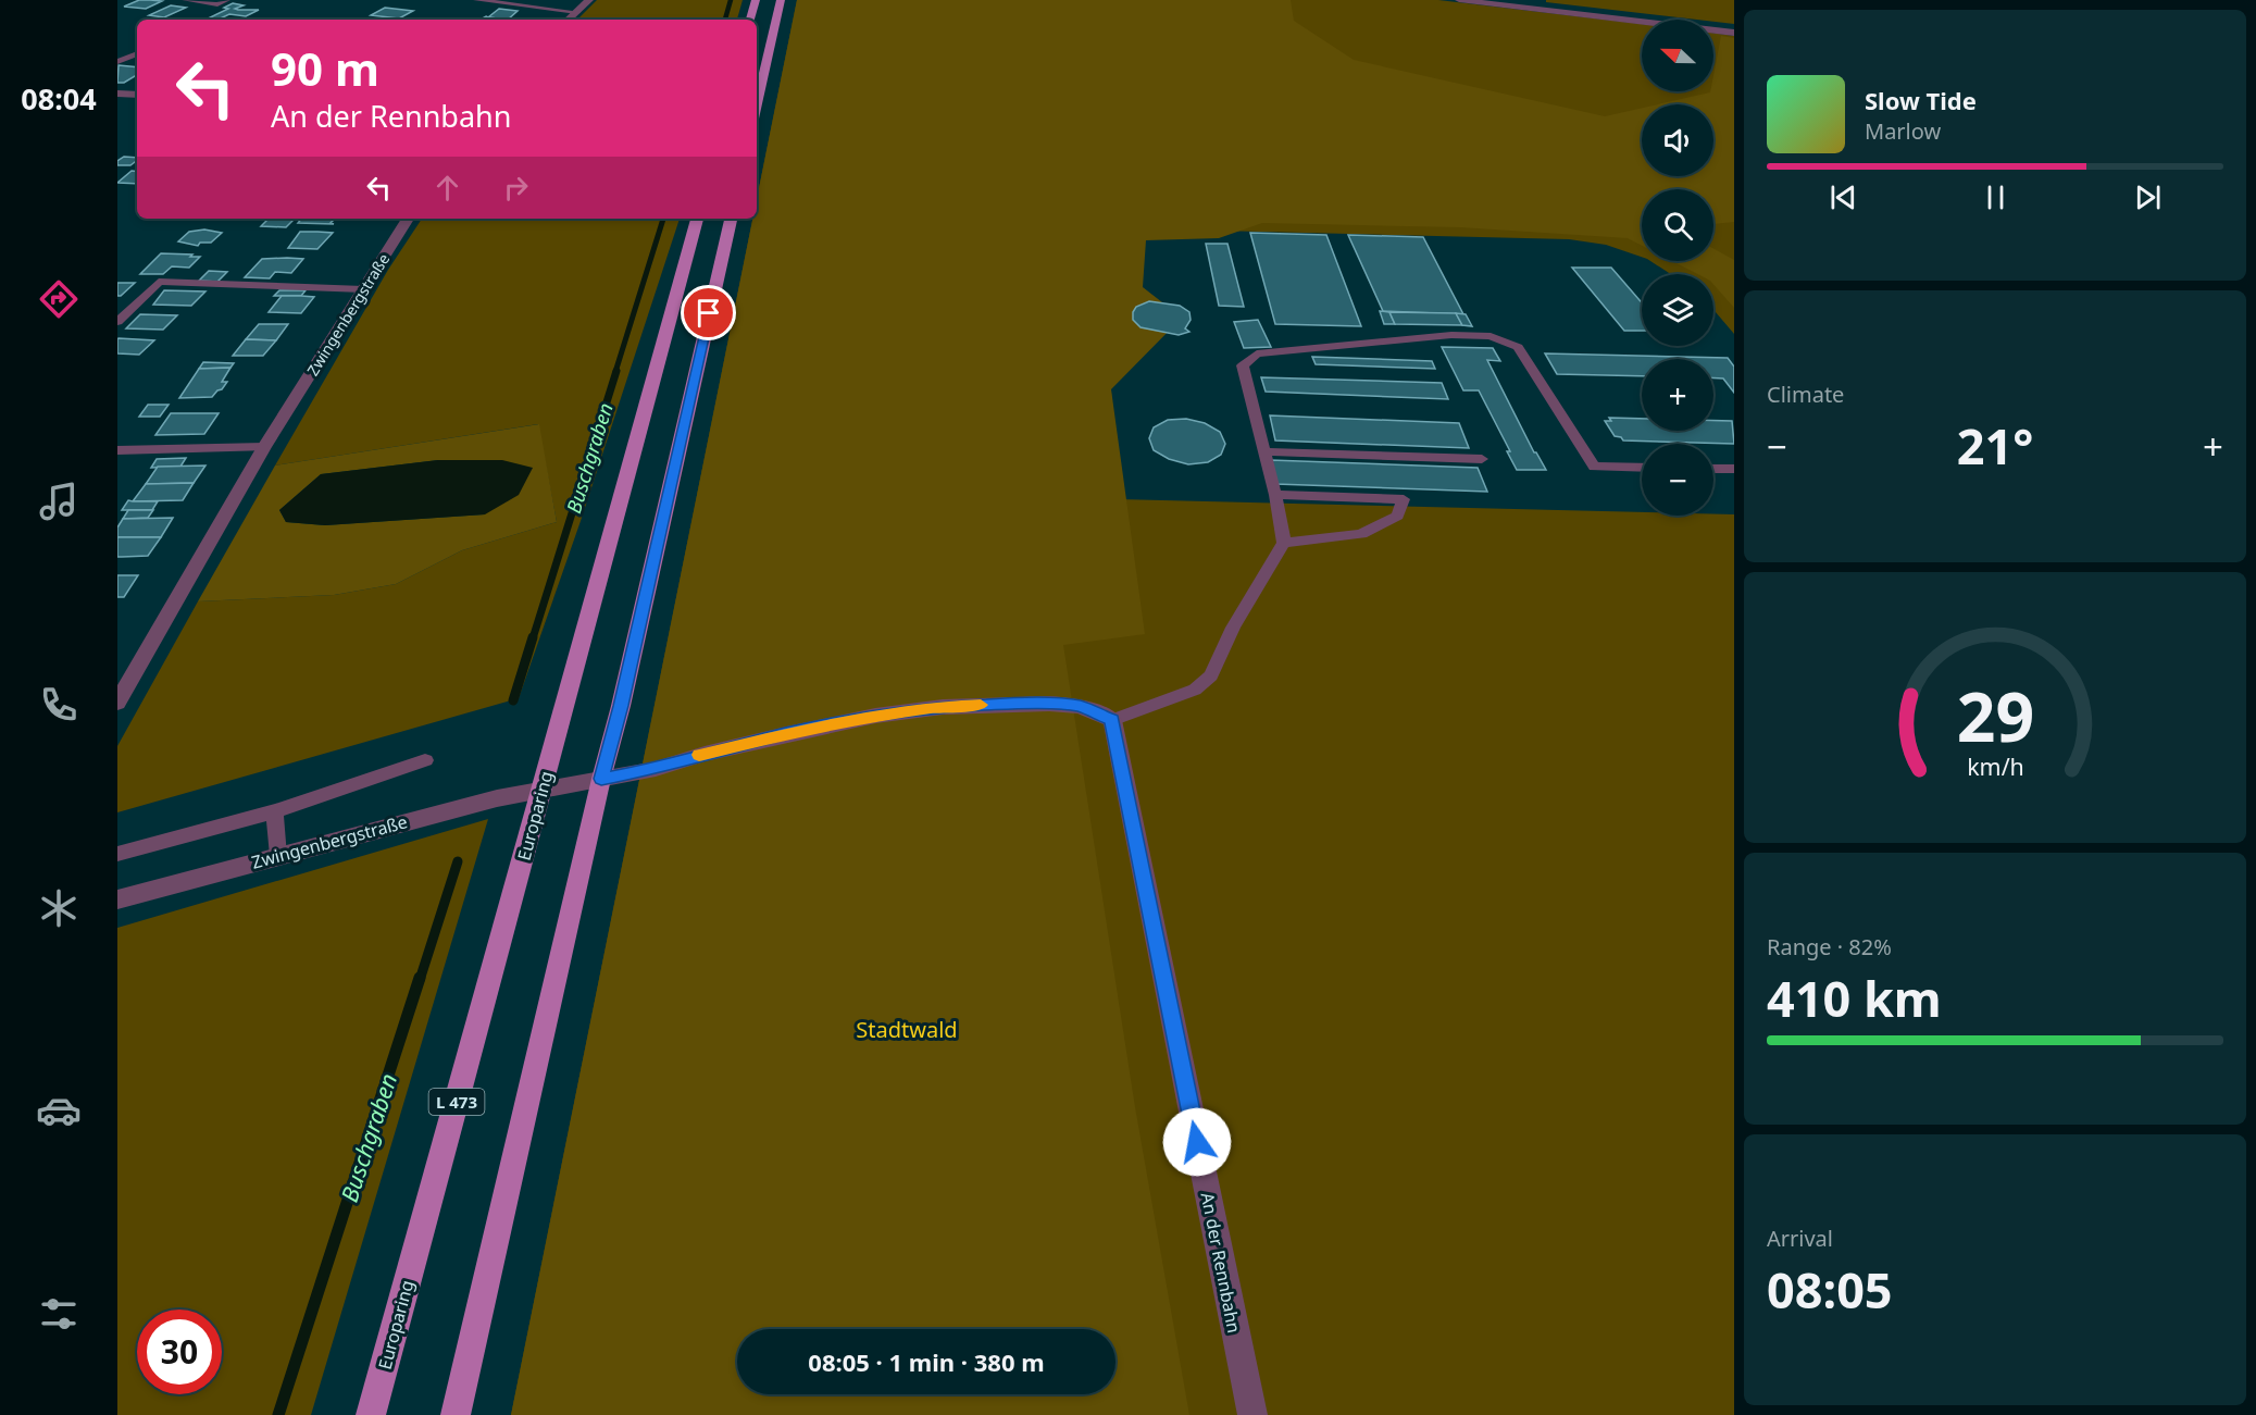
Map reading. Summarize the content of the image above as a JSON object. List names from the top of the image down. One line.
{"streets":{"main road":["Europaring","L 473"],"street":["Zwingenbergstraße","An der Rennbahn"]},"crossings":[["Zwingenbergstraße","Europaring"]],"water":["Buschgraben"],"parks":["Stadtwald"],"north":"left","page":{"tabs":"08:04","map_buttons":["+","−"],"turn":["90 m","An der Rennbahn"],"song":["Slow Tide","Marlow"],"tile":["Climate",["Range · 82%","410 km"],["Arrival","08:05"]],"heat":["−","21°","+"],"limit":"30","trip":"08:05 · 1 min · 380 m","gauge":["29","km/h"]}}
